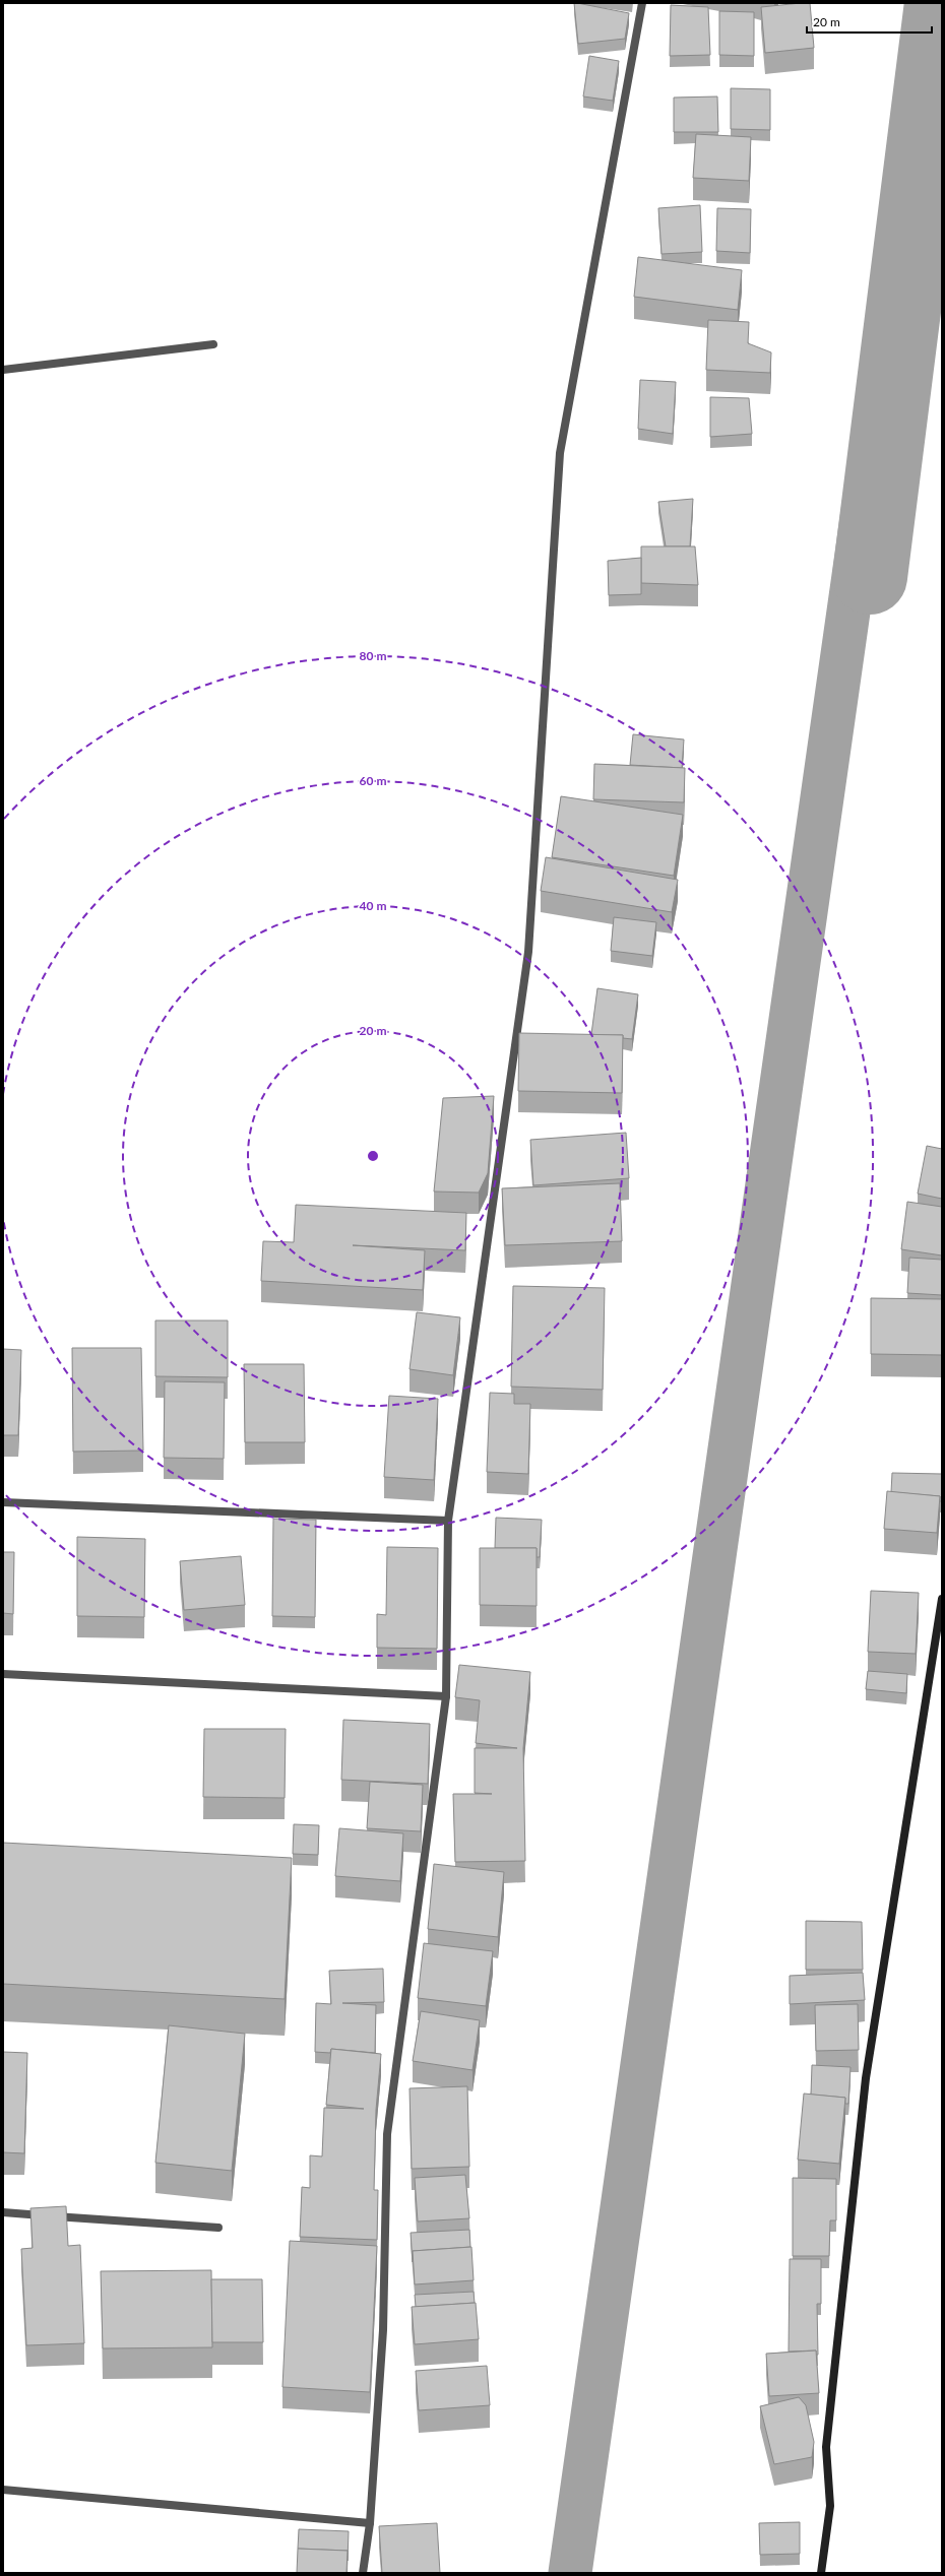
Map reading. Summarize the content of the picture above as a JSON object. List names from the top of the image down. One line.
{"scale_bar":"20 m","rings":["80 m","60 m","40 m","20 m"]}
